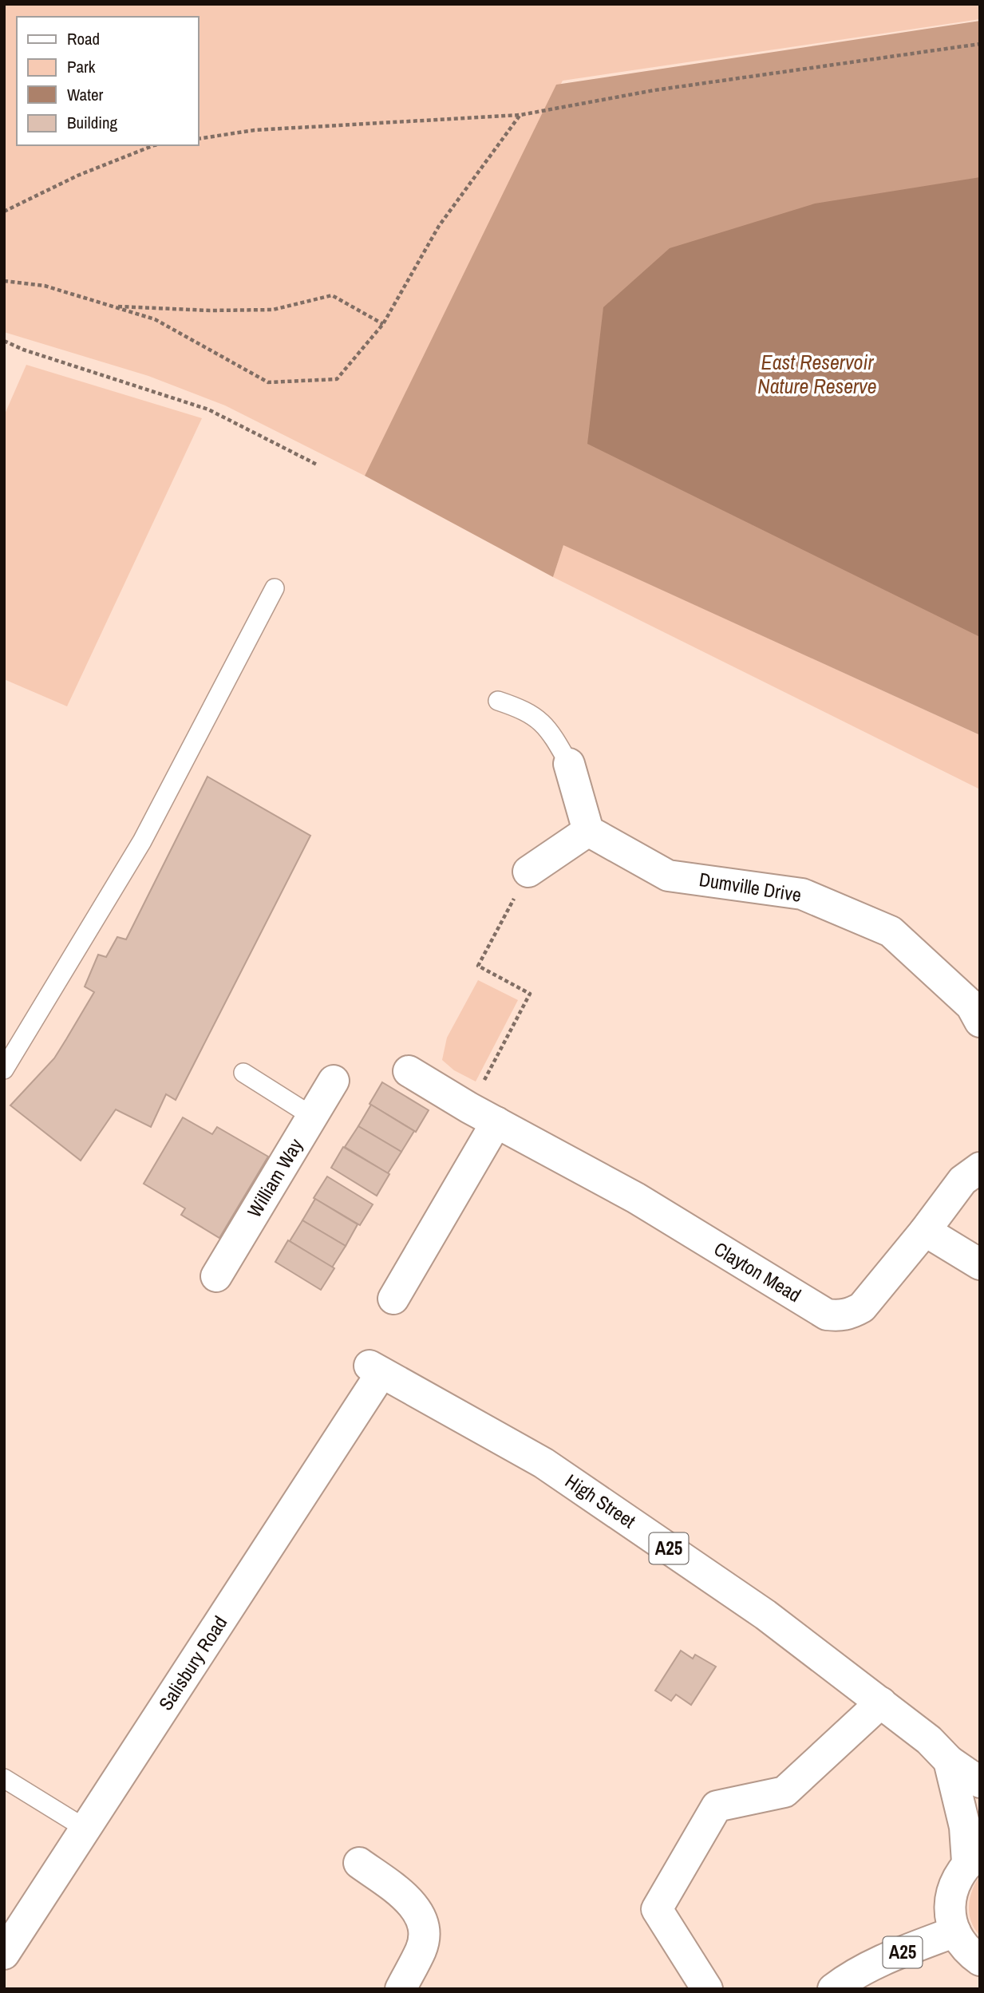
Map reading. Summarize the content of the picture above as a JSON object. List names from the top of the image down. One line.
{"streets":{"street":["Dumville Drive","William Way","Clayton Mead","High Street","A25","Salisbury Road"]},"crossings":[["High Street","Salisbury Road"]],"water":["East Reservoir Nature Reserve"],"legend":["Road","Park","Water","Building"]}
